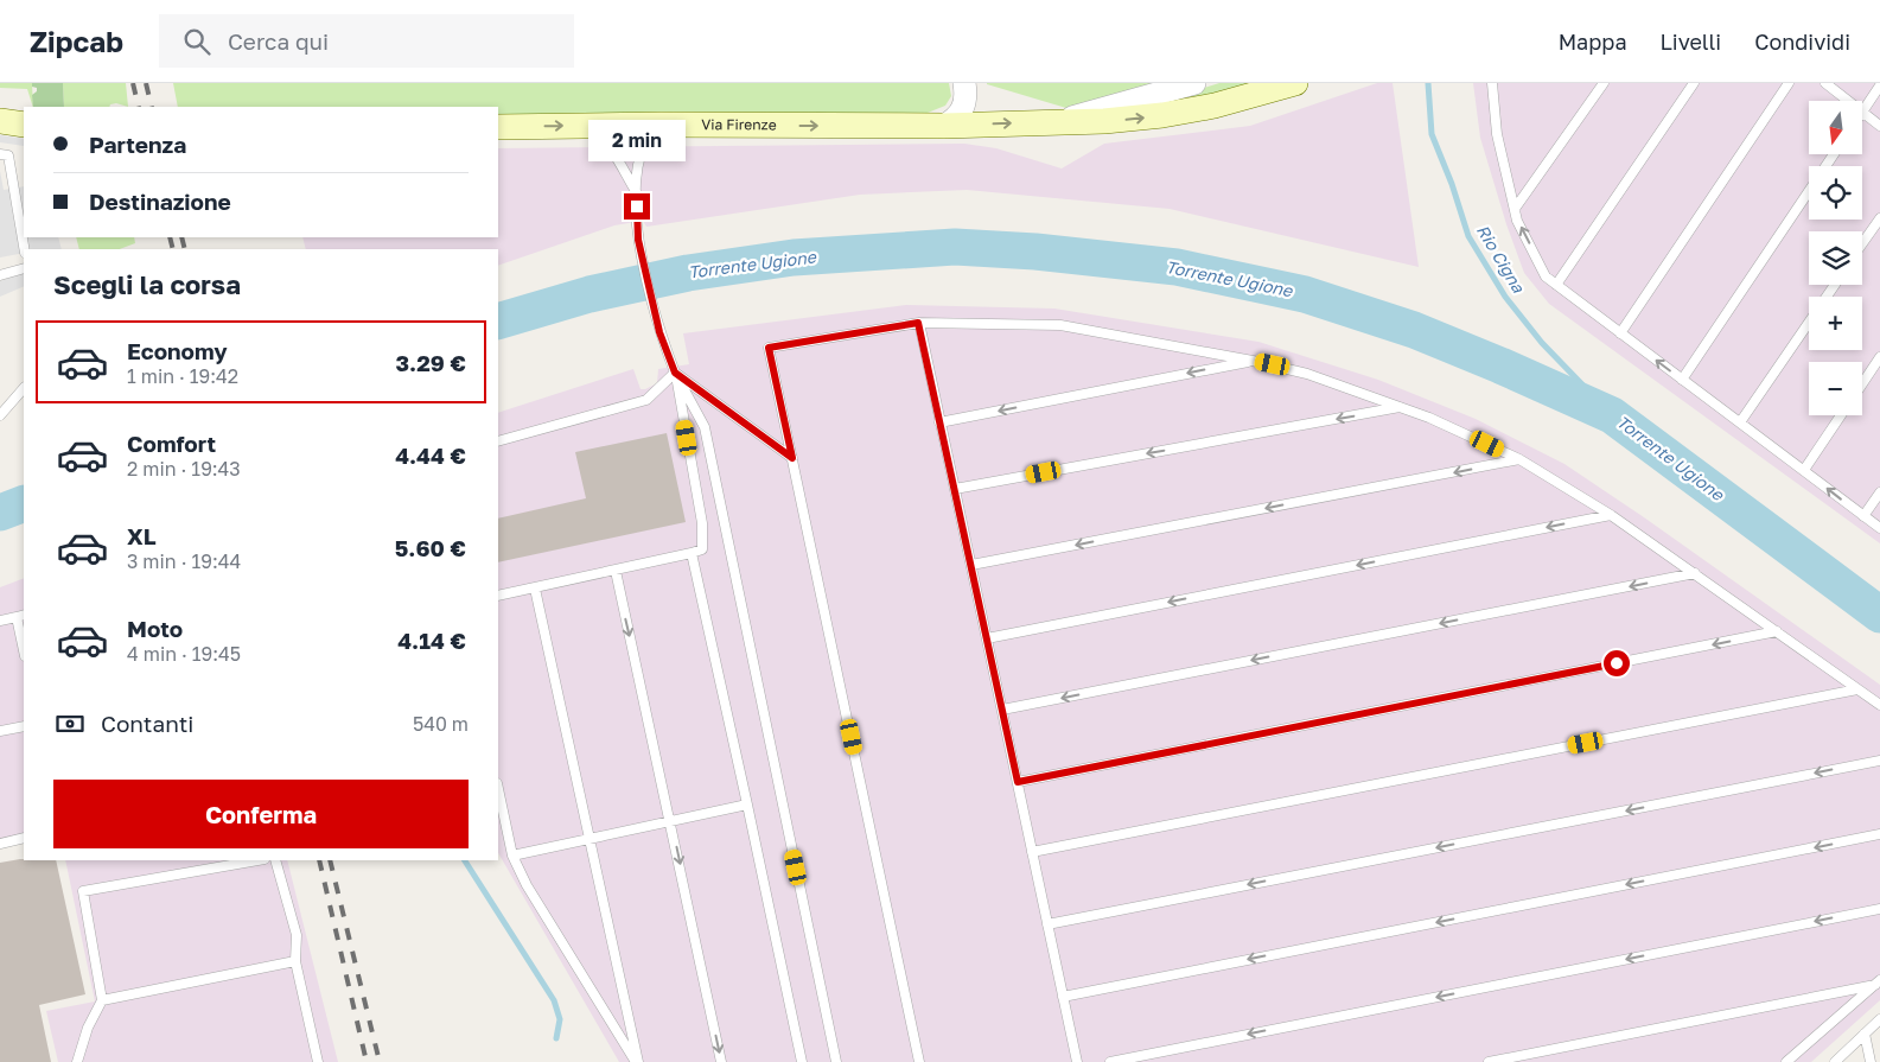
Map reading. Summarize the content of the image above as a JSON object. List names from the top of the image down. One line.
{"streets":{"main road":["Via Firenze"]},"one_way":["Via Firenze"],"water":["Rio Cigna","Torrente Ugione"],"north":"bottom","page":{"header":"Zipcab","search":"Cerca qui","nav":["Mappa","Livelli","Condividi"],"map_buttons":["+","−"],"banner":["Partenza","Destinazione"],"bubble":"2 min","heading":"Scegli la corsa","list":[{"name":"Economy","note":"1 min · 19:42","value":"3.29 €"},{"name":"Comfort","note":"2 min · 19:43","value":"4.44 €"},{"name":"XL","note":"3 min · 19:44","value":"5.60 €"},{"name":"Moto","note":"4 min · 19:45","value":"4.14 €"}],"pay":["Contanti","540 m"],"buttons":"Conferma"}}
